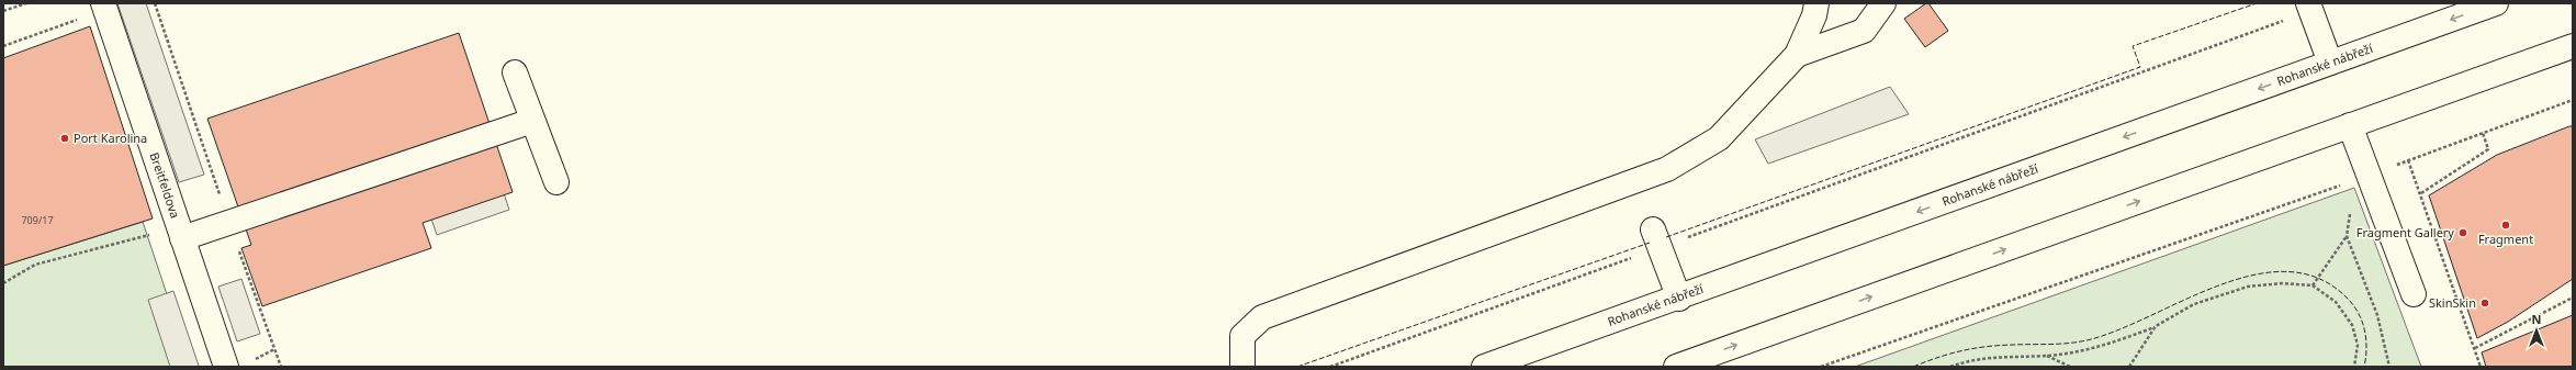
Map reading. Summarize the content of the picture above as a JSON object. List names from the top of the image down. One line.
{"streets":{"main road":["Rohanské nábřeží","Breitfeldova"]},"places":["Port Karolina","Fragment","Fragment Gallery","SkinSkin"],"house_numbers":["709/17"],"north":"top"}
